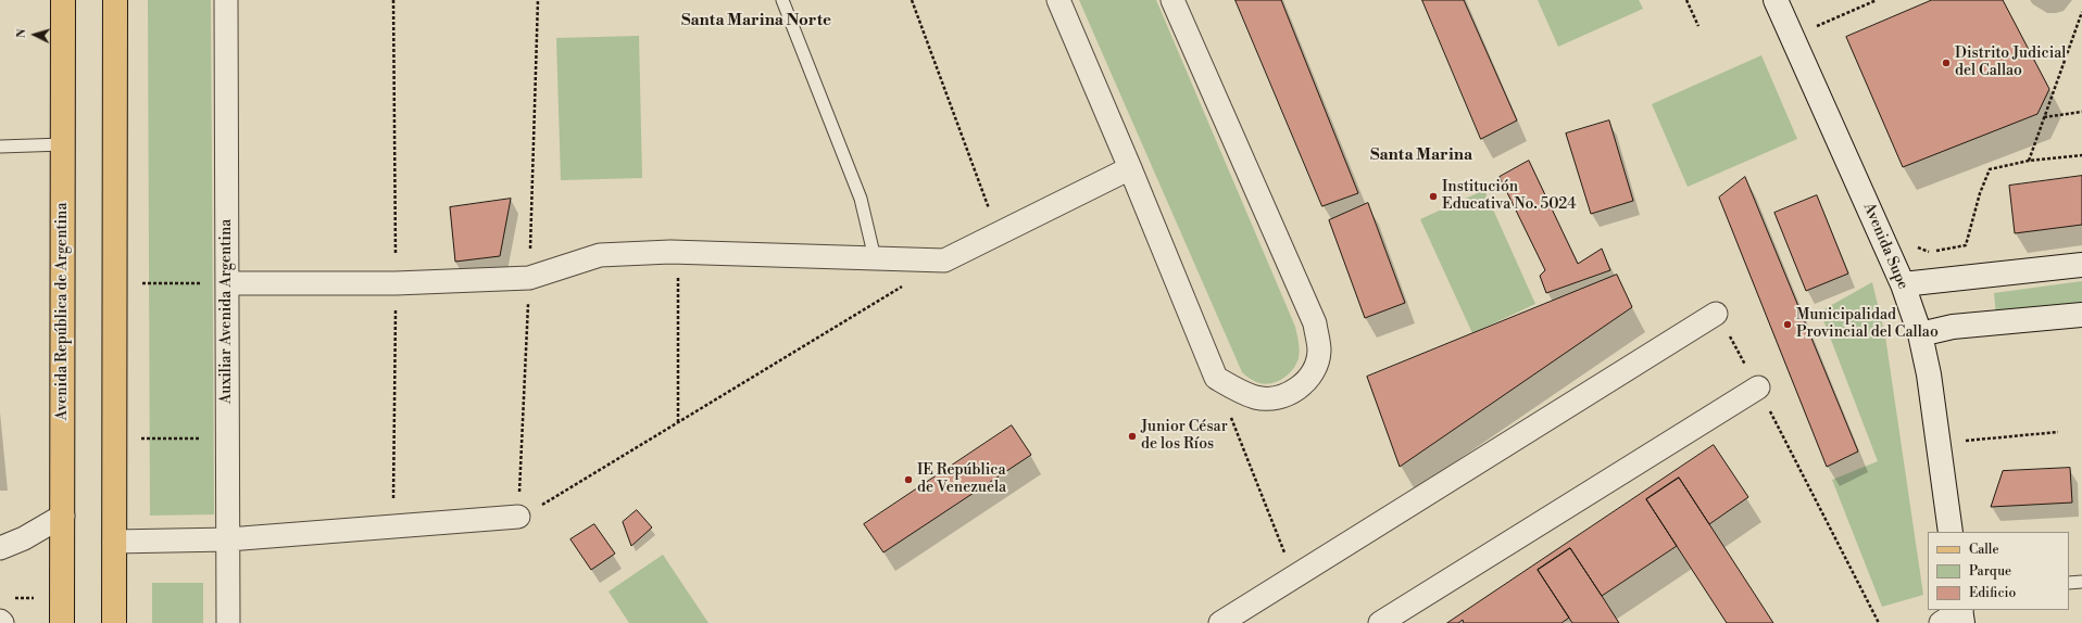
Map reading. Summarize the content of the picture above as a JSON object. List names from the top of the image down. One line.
{"streets":{"main road":["Avenida República de Argentina"],"street":["Avenida Supe","Auxiliar Avenida Argentina"]},"districts":["Santa Marina Norte","Santa Marina"],"places":["Distrito Judicial del Callao","Institución Educativa No. 5024","Municipalidad Provincial del Callao","Junior César de los Ríos","IE República de Venezuela"],"legend":["Calle","Parque","Edificio"],"north":"left"}
